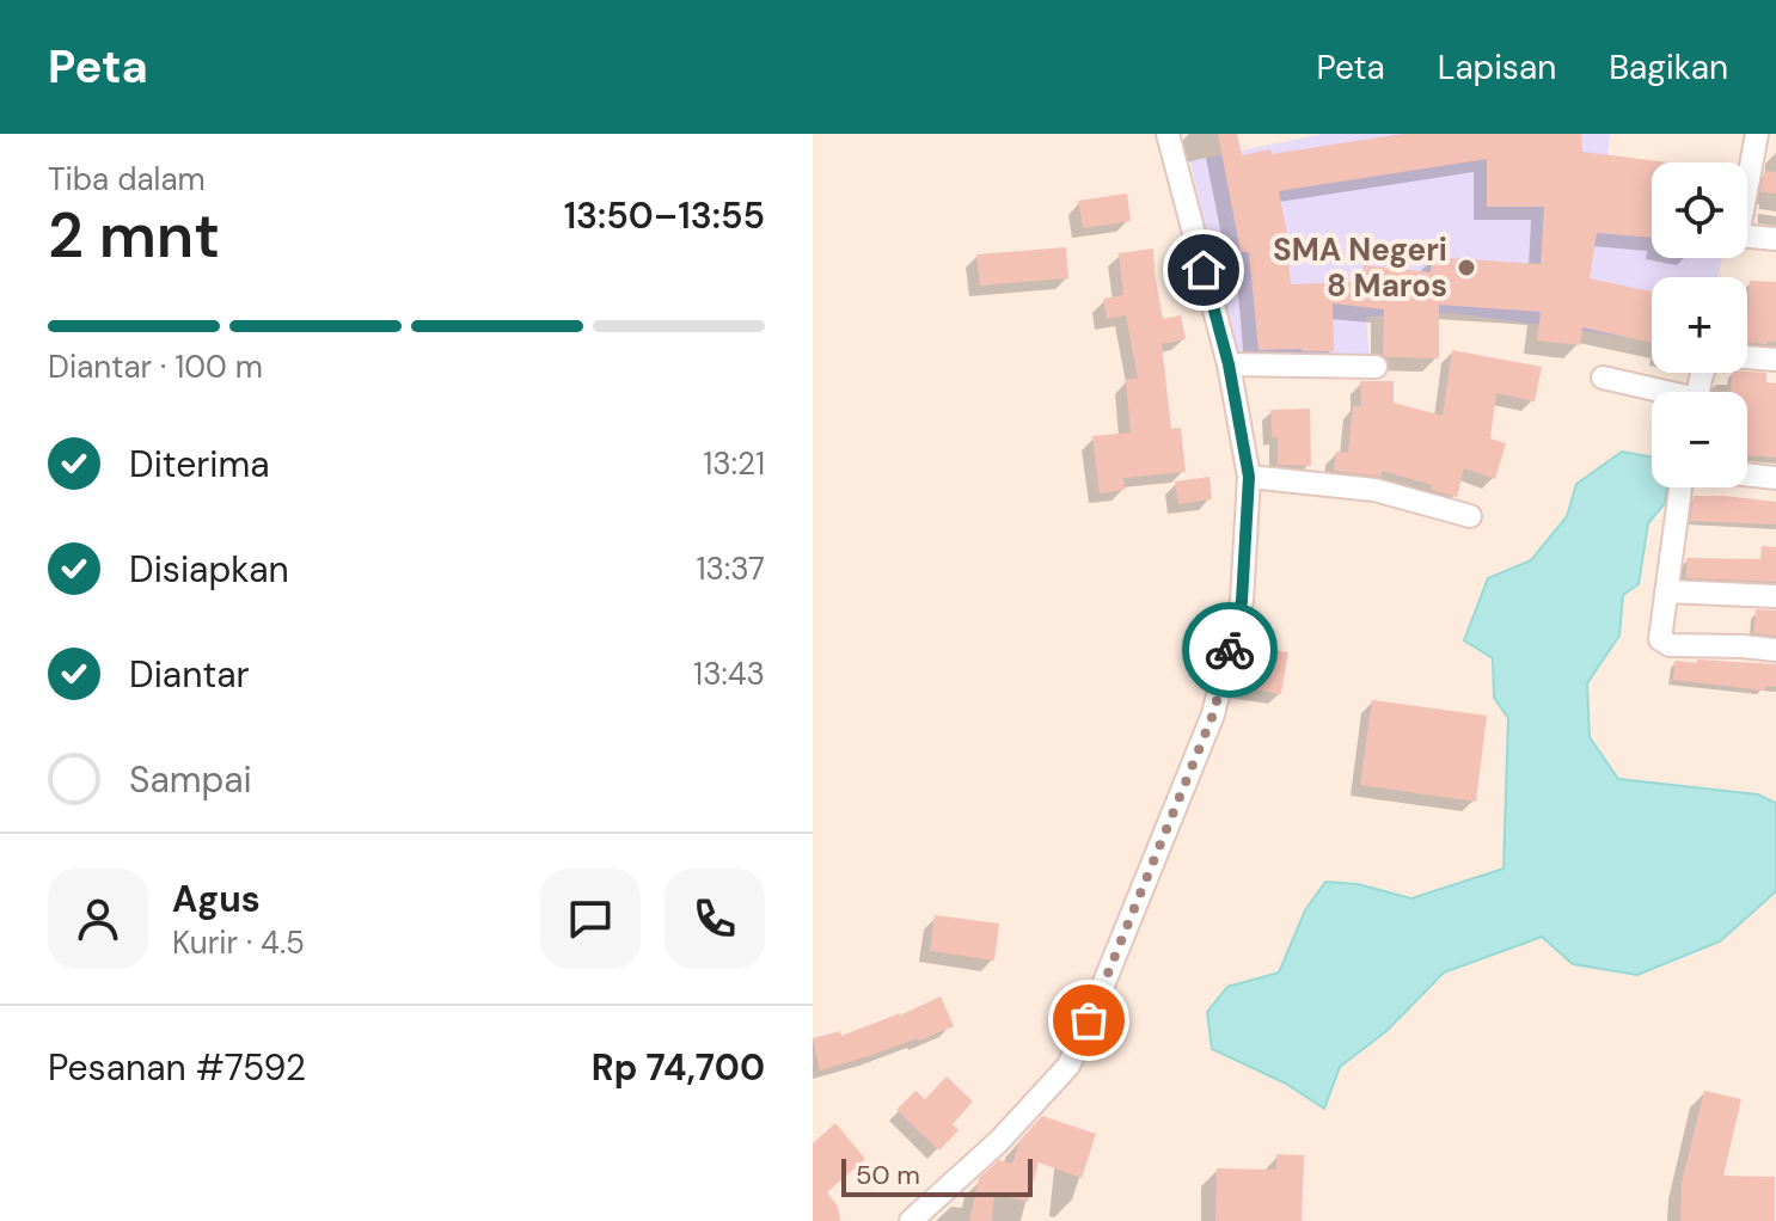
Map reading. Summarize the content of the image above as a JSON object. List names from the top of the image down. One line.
{"places":["SMA Negeri 8 Maros"],"scale_bar":"50 m","page":{"header":"Peta","nav":["Peta","Lapisan","Bagikan"],"heading":["2 mnt","Tiba dalam","13:50–13:55"],"panel":["Agus","Kurir · 4.5","Pesanan #7592","Rp 74,700"],"map_buttons":["+","−"],"bar":"Diantar · 100 m","list":[["Diterima","13:21"],["Disiapkan","13:37"],["Diantar","13:43"],"Sampai"],"scale":"50 m"}}
